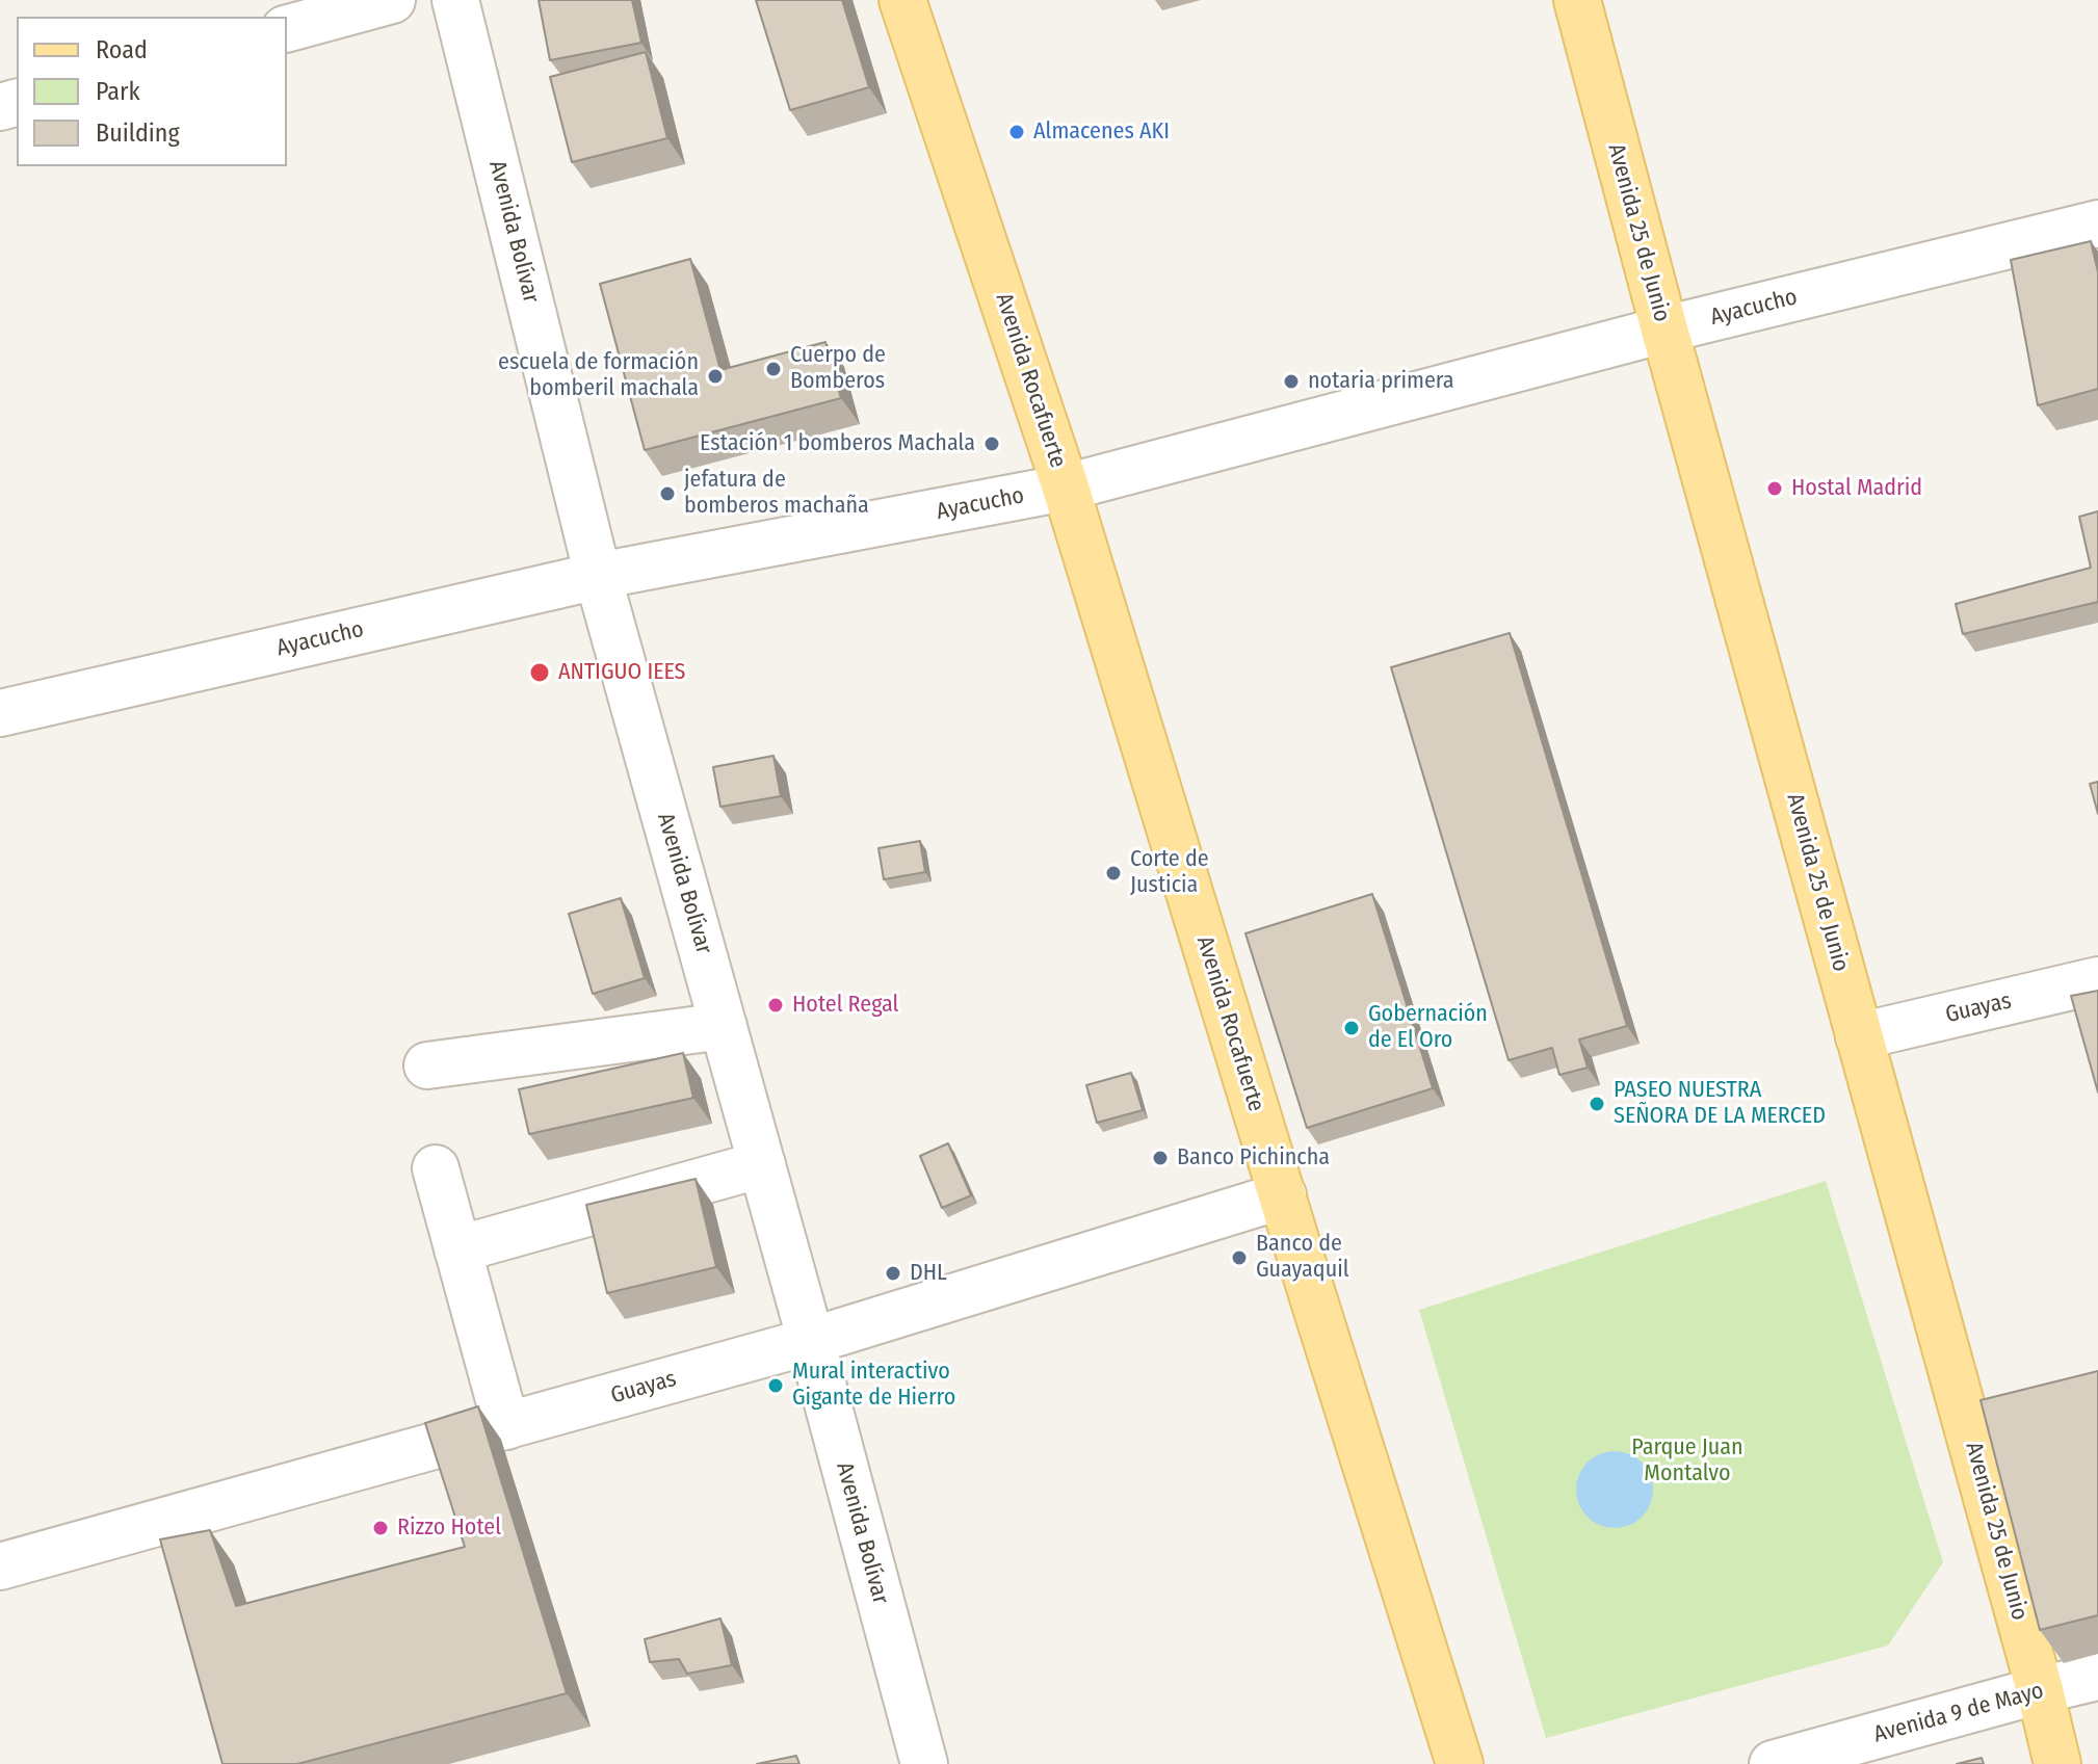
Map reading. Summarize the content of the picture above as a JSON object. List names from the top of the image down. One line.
{"streets":{"main road":["Avenida 25 de Junio","Avenida Rocafuerte"],"street":["Avenida Bolívar","Ayacucho","Guayas","Avenida 9 de Mayo"]},"crossings":[["Avenida Bolívar","Ayacucho"],["Avenida Bolívar","Guayas"],["Avenida 25 de Junio","Ayacucho"],["Avenida 25 de Junio","Guayas"],["Avenida 25 de Junio","Avenida 9 de Mayo"],["Ayacucho","Avenida Rocafuerte"],["Avenida Rocafuerte","Guayas"]],"parks":["Parque Juan Montalvo"],"places":["Almacenes AKI","Cuerpo de Bomberos","escuela de formación bomberil machala","notaria primera","Estación 1 bomberos Machala","Hostal Madrid","jefatura de bomberos machaña","ANTIGUO IEES","Corte de Justicia","Hotel Regal","Gobernación de El Oro","PASEO NUESTRA SEÑORA DE LA MERCED","Banco Pichincha","Banco de Guayaquil","DHL","Mural interactivo Gigante de Hierro","Rizzo Hotel"],"legend":["Road","Park","Building"]}
